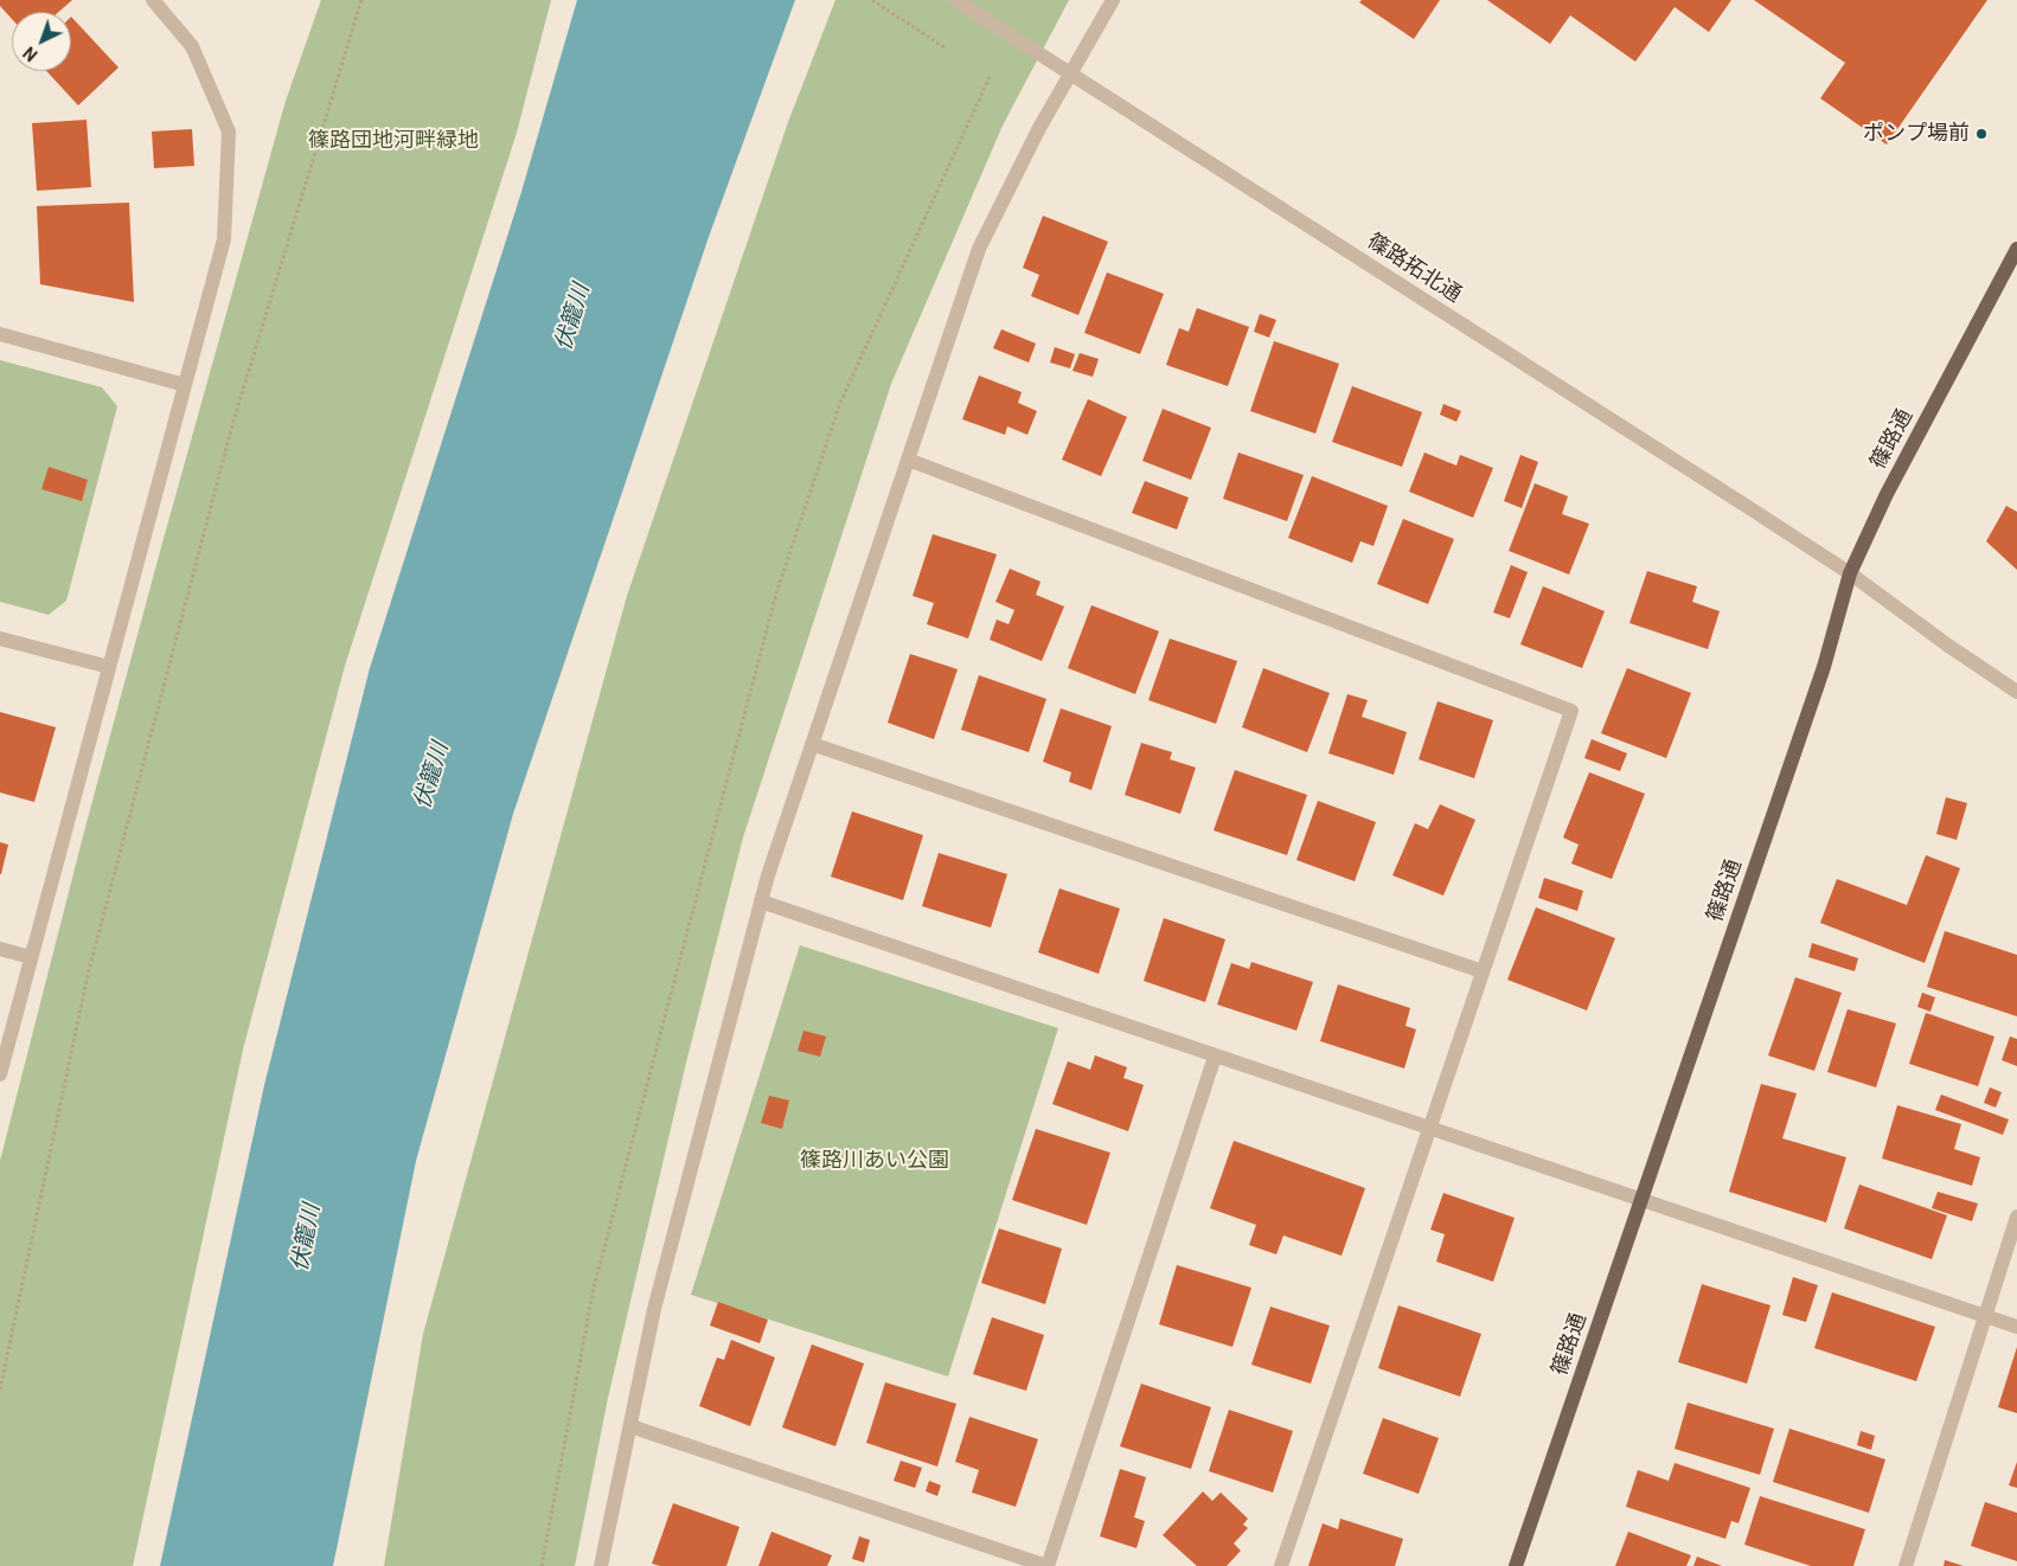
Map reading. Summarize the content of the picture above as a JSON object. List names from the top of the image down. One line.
{"streets":{"main road":["篠路通"],"street":["篠路拓北通"]},"crossings":[["篠路拓北通","篠路通"]],"water":["伏籠川"],"parks":["篠路団地河畔緑地","篠路川あい公園"],"places":["ポンプ場前"],"north":"bottom left"}
